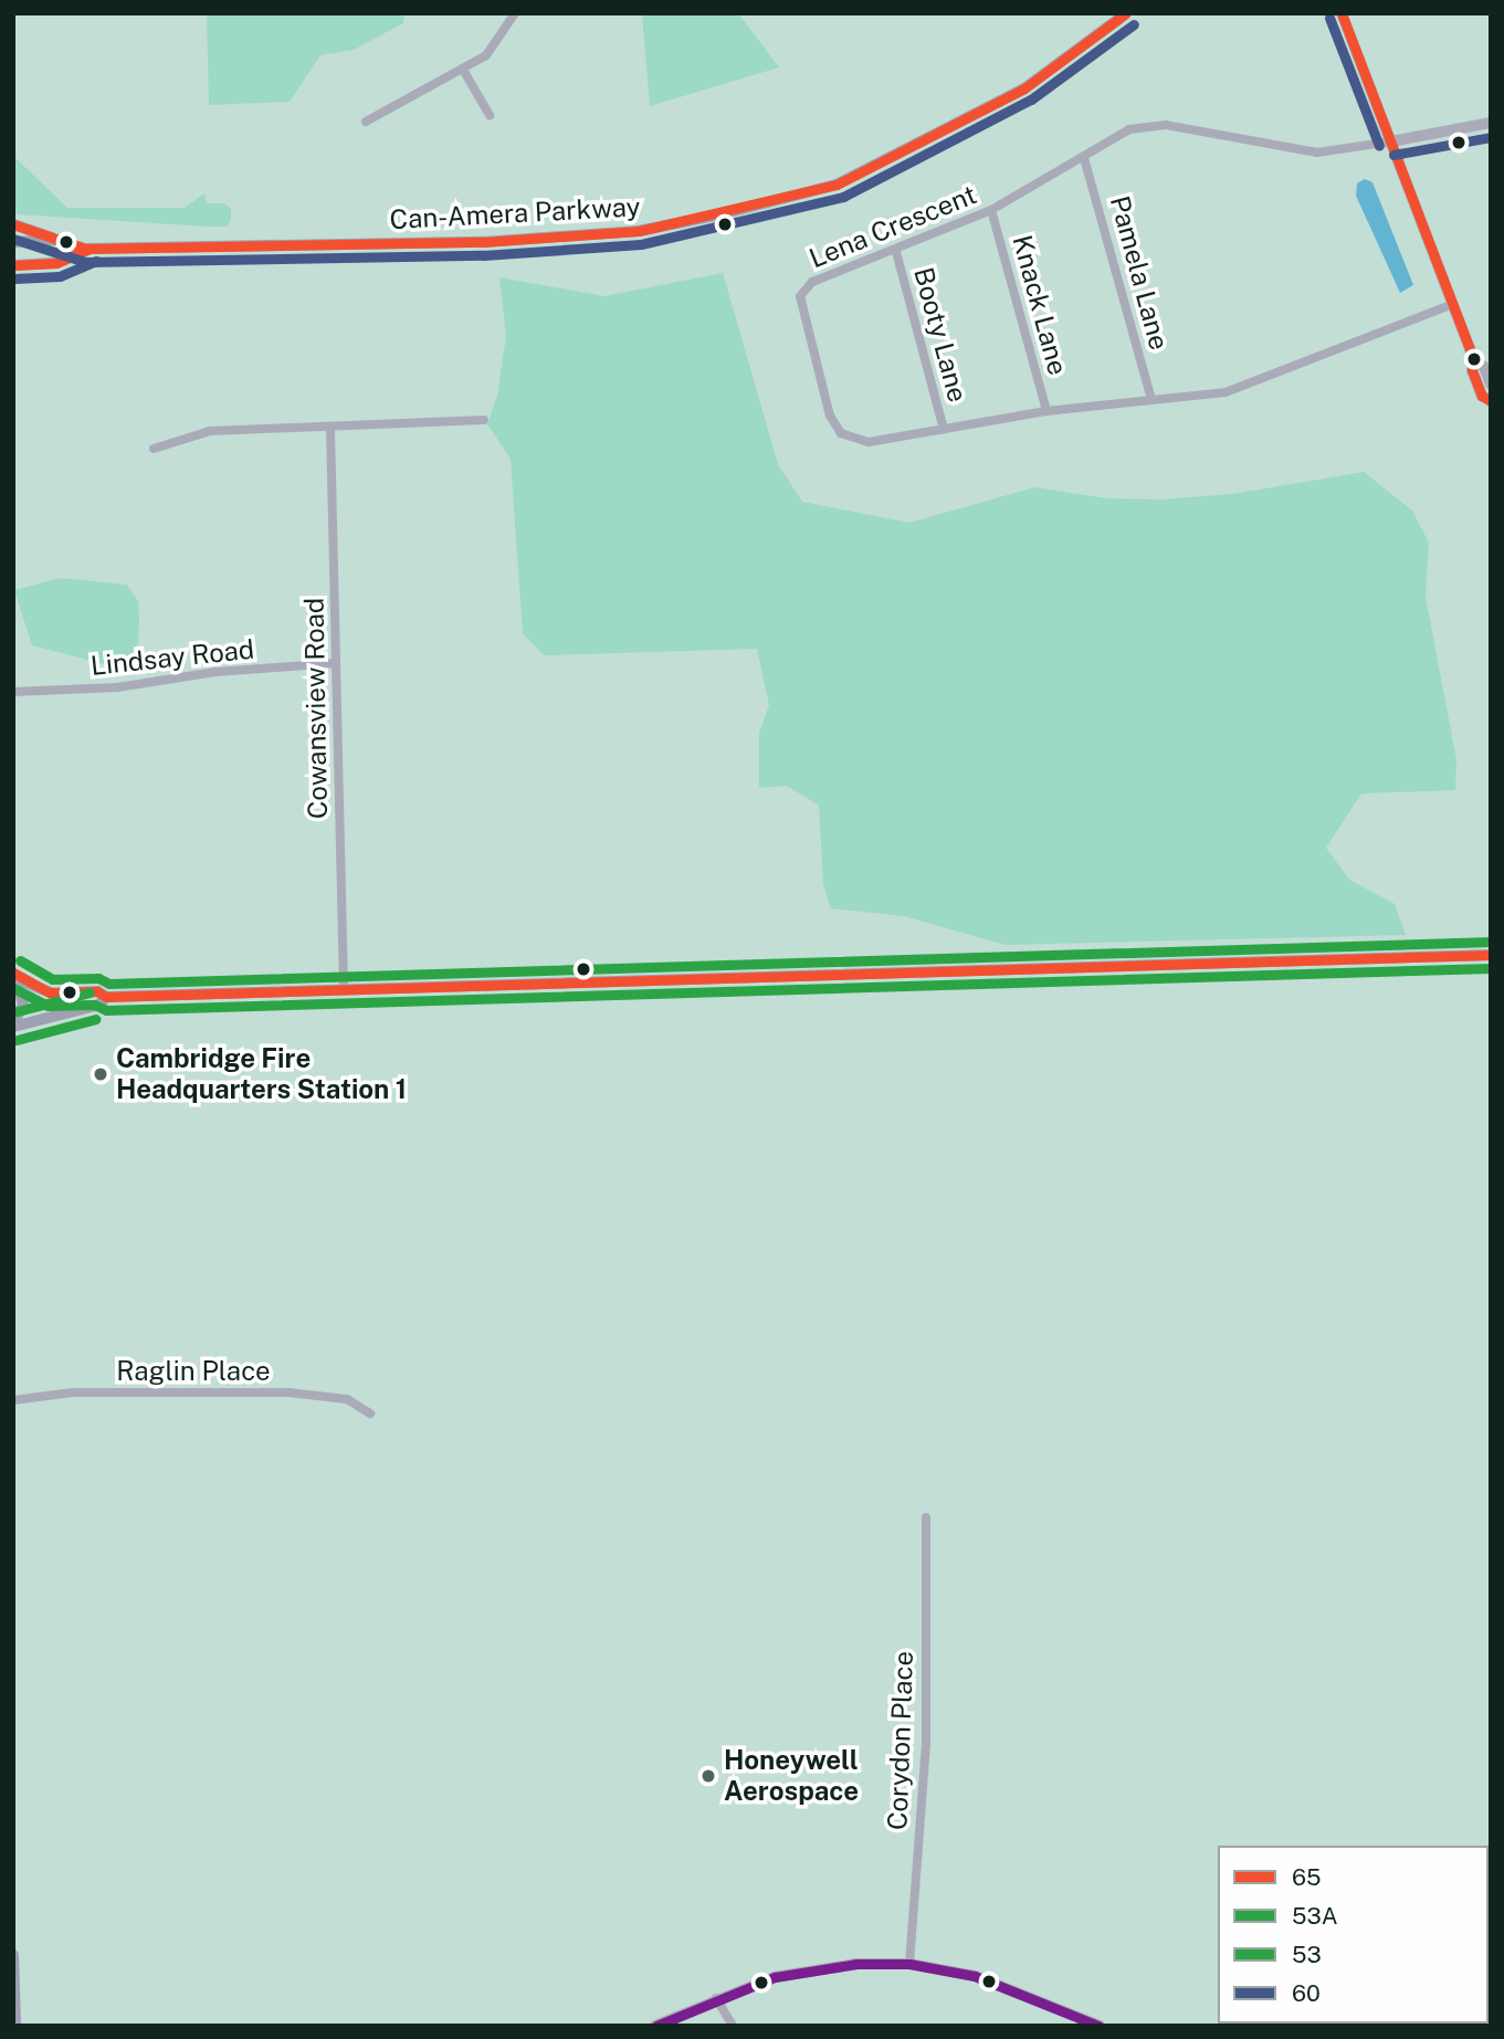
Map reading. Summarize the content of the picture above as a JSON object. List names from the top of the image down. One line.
{"streets":{"main road":["Can-Amera Parkway"],"street":["Lena Crescent","Pamela Lane","Knack Lane","Booty Lane","Lindsay Road","Cowansview Road","Raglin Place","Corydon Place"]},"crossings":[["Lena Crescent","Pamela Lane"],["Lena Crescent","Knack Lane"],["Lena Crescent","Booty Lane"],["Lindsay Road","Cowansview Road"]],"places":["Cambridge Fire Headquarters Station 1","Honeywell Aerospace"],"lines":["transit line 65","transit line 60","transit line 53","transit line 53A"],"legend":["65","53A","53","60"]}
